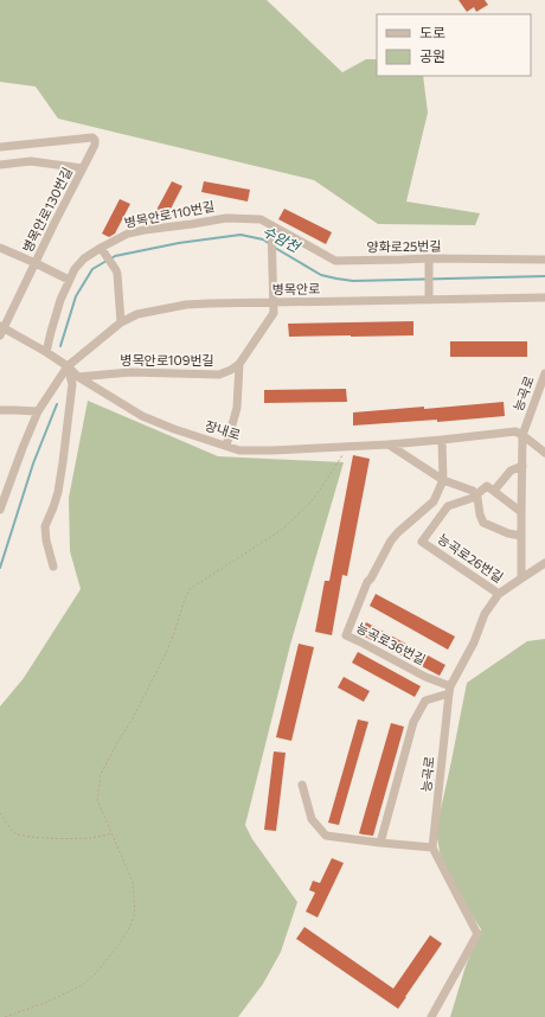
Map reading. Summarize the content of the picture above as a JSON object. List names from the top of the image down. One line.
{"streets":{"street":["병목안로130번길","병목안로110번길","양화로25번길","병목안로","병목안로109번길","능곡로","장내로","능곡로26번길","능곡로36번길"]},"crossings":[["병목안로130번길","병목안로110번길"],["병목안로130번길","병목안로"],["병목안로130번길","장내로"],["병목안로110번길","양화로25번길"],["병목안로","병목안로109번길"],["병목안로","장내로"],["병목안로109번길","장내로"],["능곡로","장내로"],["능곡로","능곡로26번길"],["능곡로","능곡로36번길"],["장내로","능곡로36번길"]],"water":["수암천"],"legend":["도로","공원"]}
